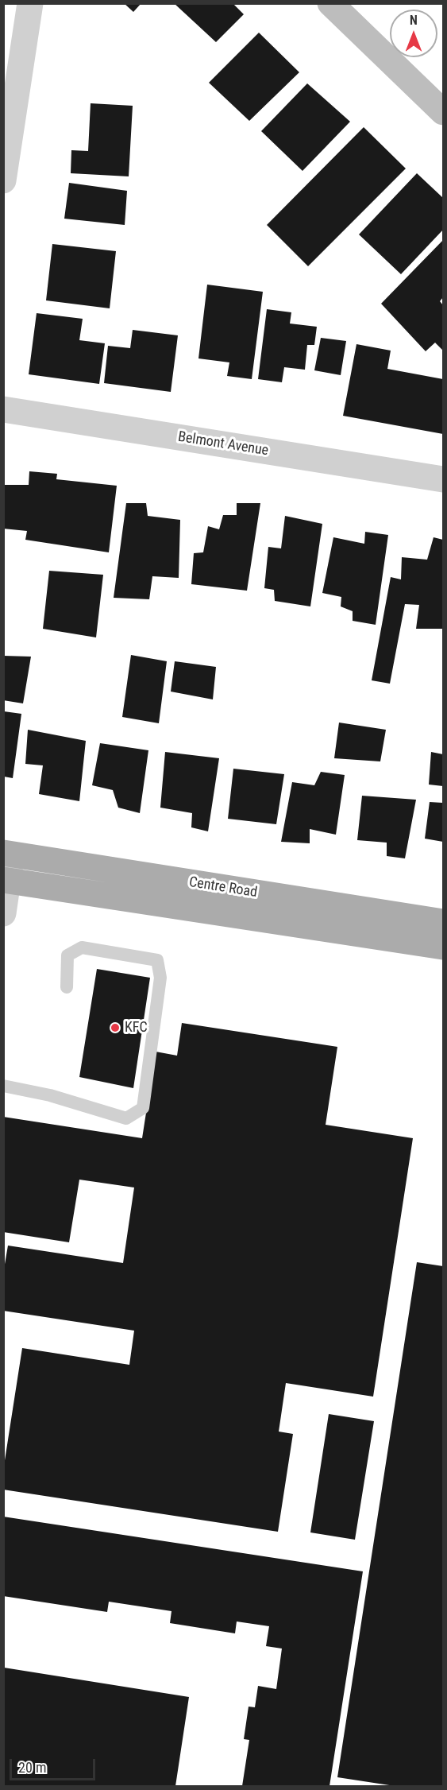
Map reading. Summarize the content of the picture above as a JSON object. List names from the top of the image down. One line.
{"streets":{"main road":["Centre Road"],"street":["Belmont Avenue"]},"places":["KFC"],"scale_bar":"20 m","north":"top"}
